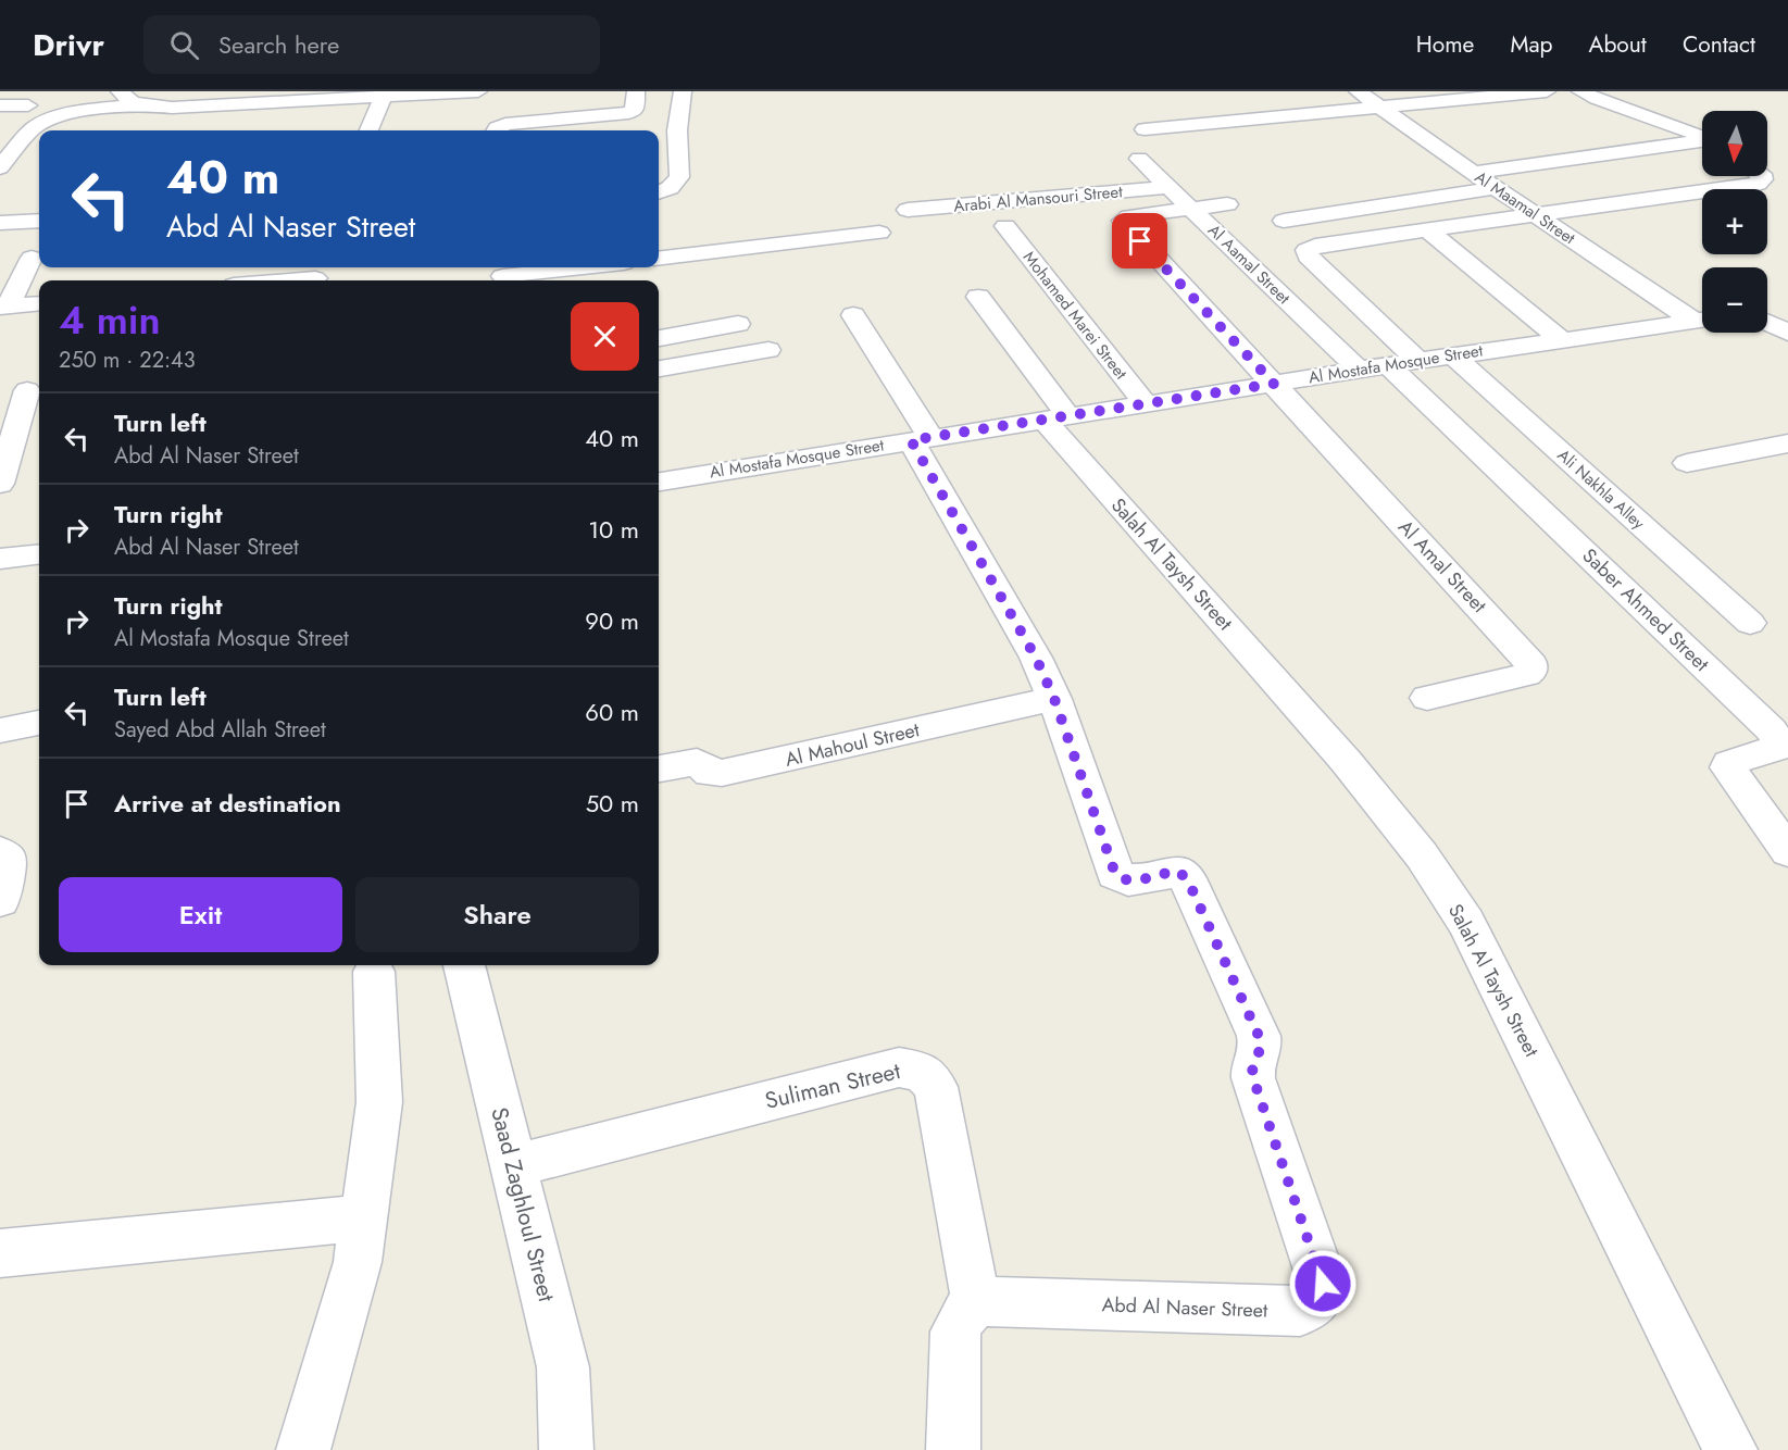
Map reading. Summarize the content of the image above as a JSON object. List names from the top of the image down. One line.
{"streets":{"street":["Arabi Al Mansouri Street","Al Maamal Street","Al Aamal Street","Mohamed Marei Street","Al Mostafa Mosque Street","Ali Nakhla Alley","Salah Al Taysh Street","Al Amal Street","Saber Ahmed Street","Al Mahoul Street","Suliman Street","Saad Zaghloul Street","Abd Al Naser Street"]},"crossings":[["Arabi Al Mansouri Street","Al Aamal Street"],["Al Aamal Street","Al Mostafa Mosque Street"],["Al Aamal Street","Saber Ahmed Street"],["Mohamed Marei Street","Al Mostafa Mosque Street"],["Al Mostafa Mosque Street","Ali Nakhla Alley"],["Al Mostafa Mosque Street","Salah Al Taysh Street"],["Al Mostafa Mosque Street","Al Amal Street"],["Al Mostafa Mosque Street","Saber Ahmed Street"],["Al Mostafa Mosque Street","Abd Al Naser Street"],["Al Mahoul Street","Abd Al Naser Street"],["Suliman Street","Saad Zaghloul Street"],["Suliman Street","Abd Al Naser Street"]],"north":"bottom","page":{"header":"Drivr","search":"Search here","nav":["Home","Map","About","Contact"],"map_buttons":["+","−"],"turn":["40 m","Abd Al Naser Street"],"heading":["4 min","250 m · 22:43"],"list":[{"name":"Turn left","note":"Abd Al Naser Street","value":"40 m"},{"name":"Turn right","note":"Abd Al Naser Street","value":"10 m"},{"name":"Turn right","note":"Al Mostafa Mosque Street","value":"90 m"},{"name":"Turn left","note":"Sayed Abd Allah Street","value":"60 m"},{"name":"Arrive at destination","value":"50 m"}],"buttons":["Exit","Share"]}}
